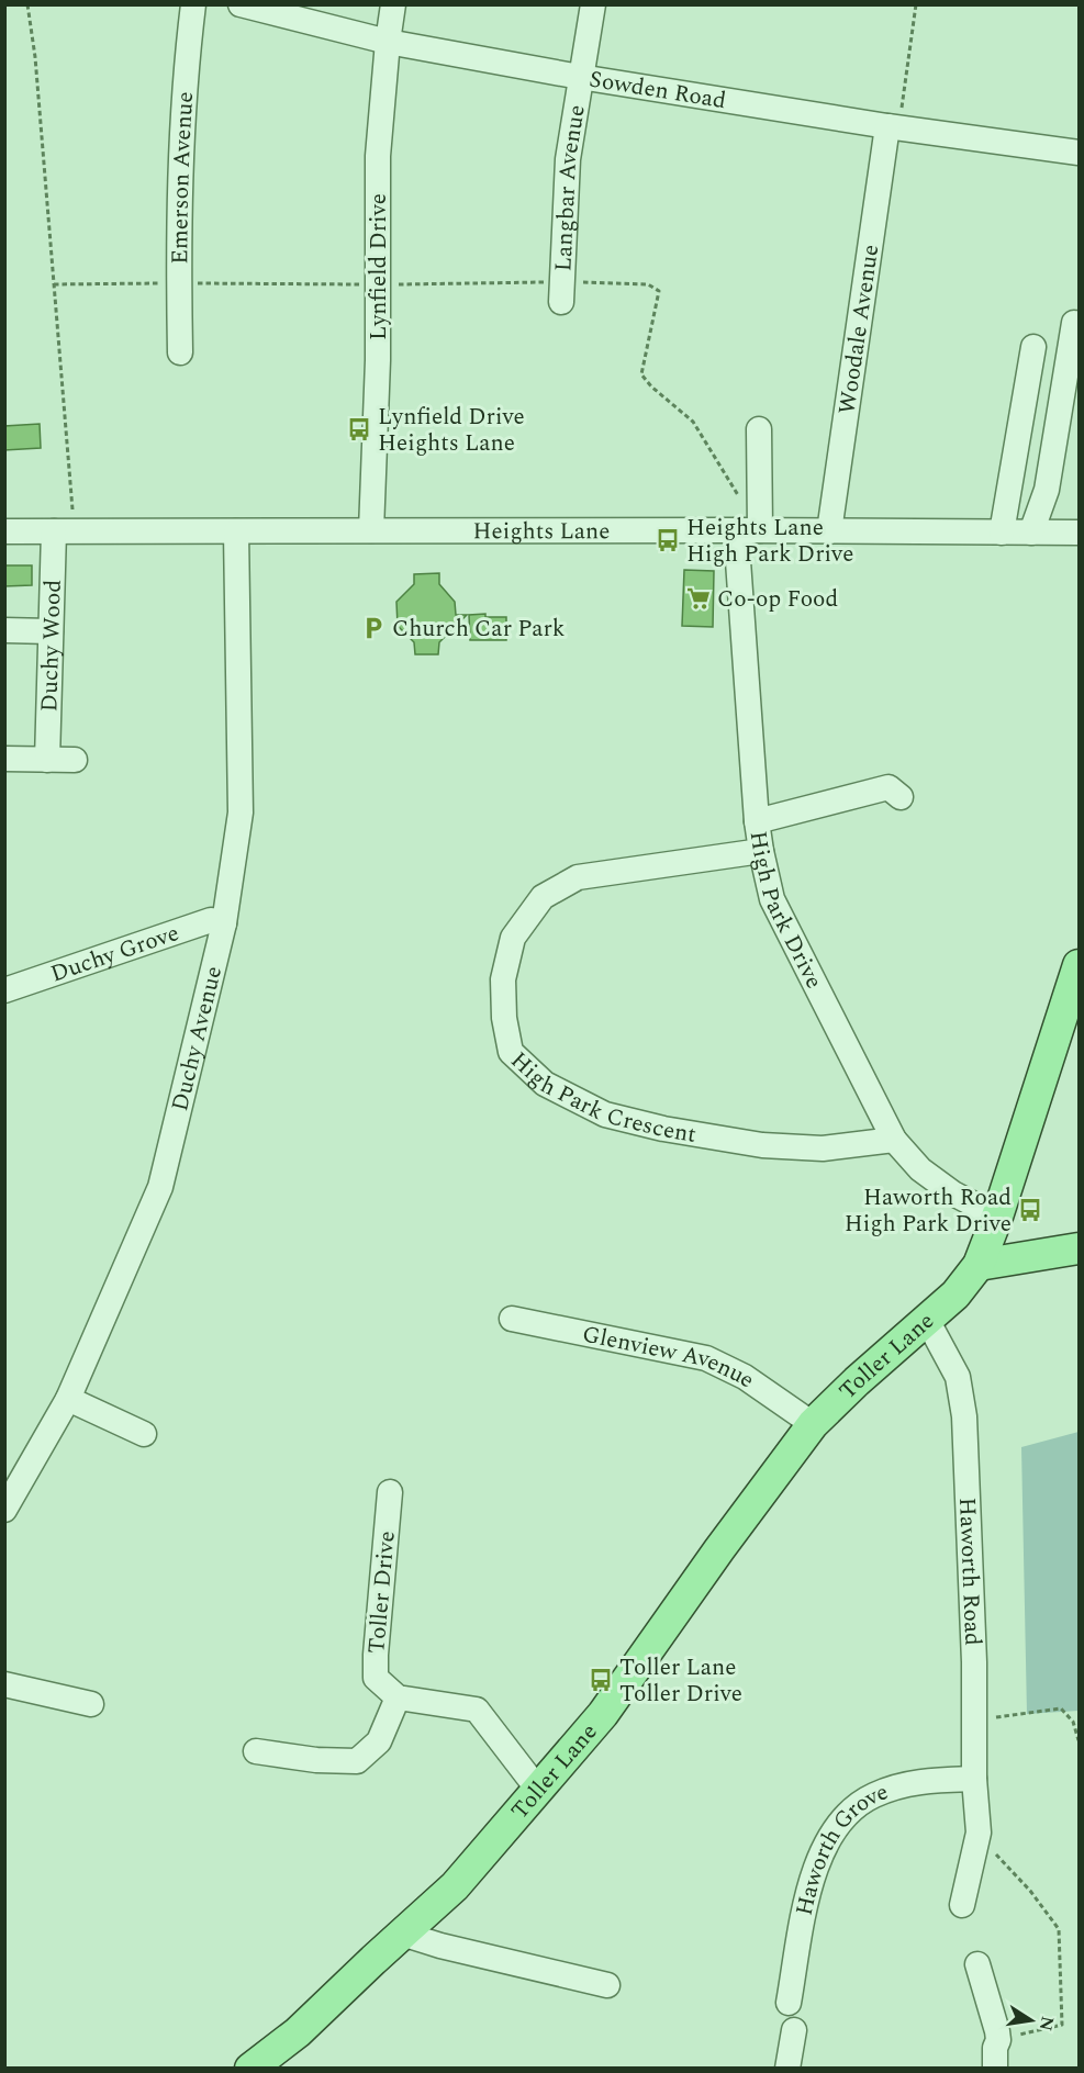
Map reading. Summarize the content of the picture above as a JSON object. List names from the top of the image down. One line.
{"streets":{"main road":["Toller Lane"],"street":["Sowden Road","Emerson Avenue","Langbar Avenue","Lynfield Drive","Woodale Avenue","Heights Lane","Duchy Wood","High Park Drive","Duchy Grove","Duchy Avenue","High Park Crescent","Glenview Avenue","Haworth Road","Toller Drive","Haworth Grove"]},"crossings":[["Sowden Road","Langbar Avenue"],["Sowden Road","Lynfield Drive"],["Sowden Road","Woodale Avenue"],["Lynfield Drive","Heights Lane"],["Woodale Avenue","Heights Lane"],["Heights Lane","Duchy Wood"],["Heights Lane","High Park Drive"],["Heights Lane","Duchy Avenue"],["High Park Drive","High Park Crescent"],["Duchy Grove","Duchy Avenue"],["Toller Lane","Glenview Avenue"],["Toller Lane","Haworth Road"],["Haworth Road","Haworth Grove"]],"places":{"bus stop":["Lynfield Drive Heights Lane","Heights Lane High Park Drive","Haworth Road High Park Drive","Toller Lane Toller Drive"],"supermarket":["Co-op Food"],"parking":["Church Car Park"]},"north":"right"}
